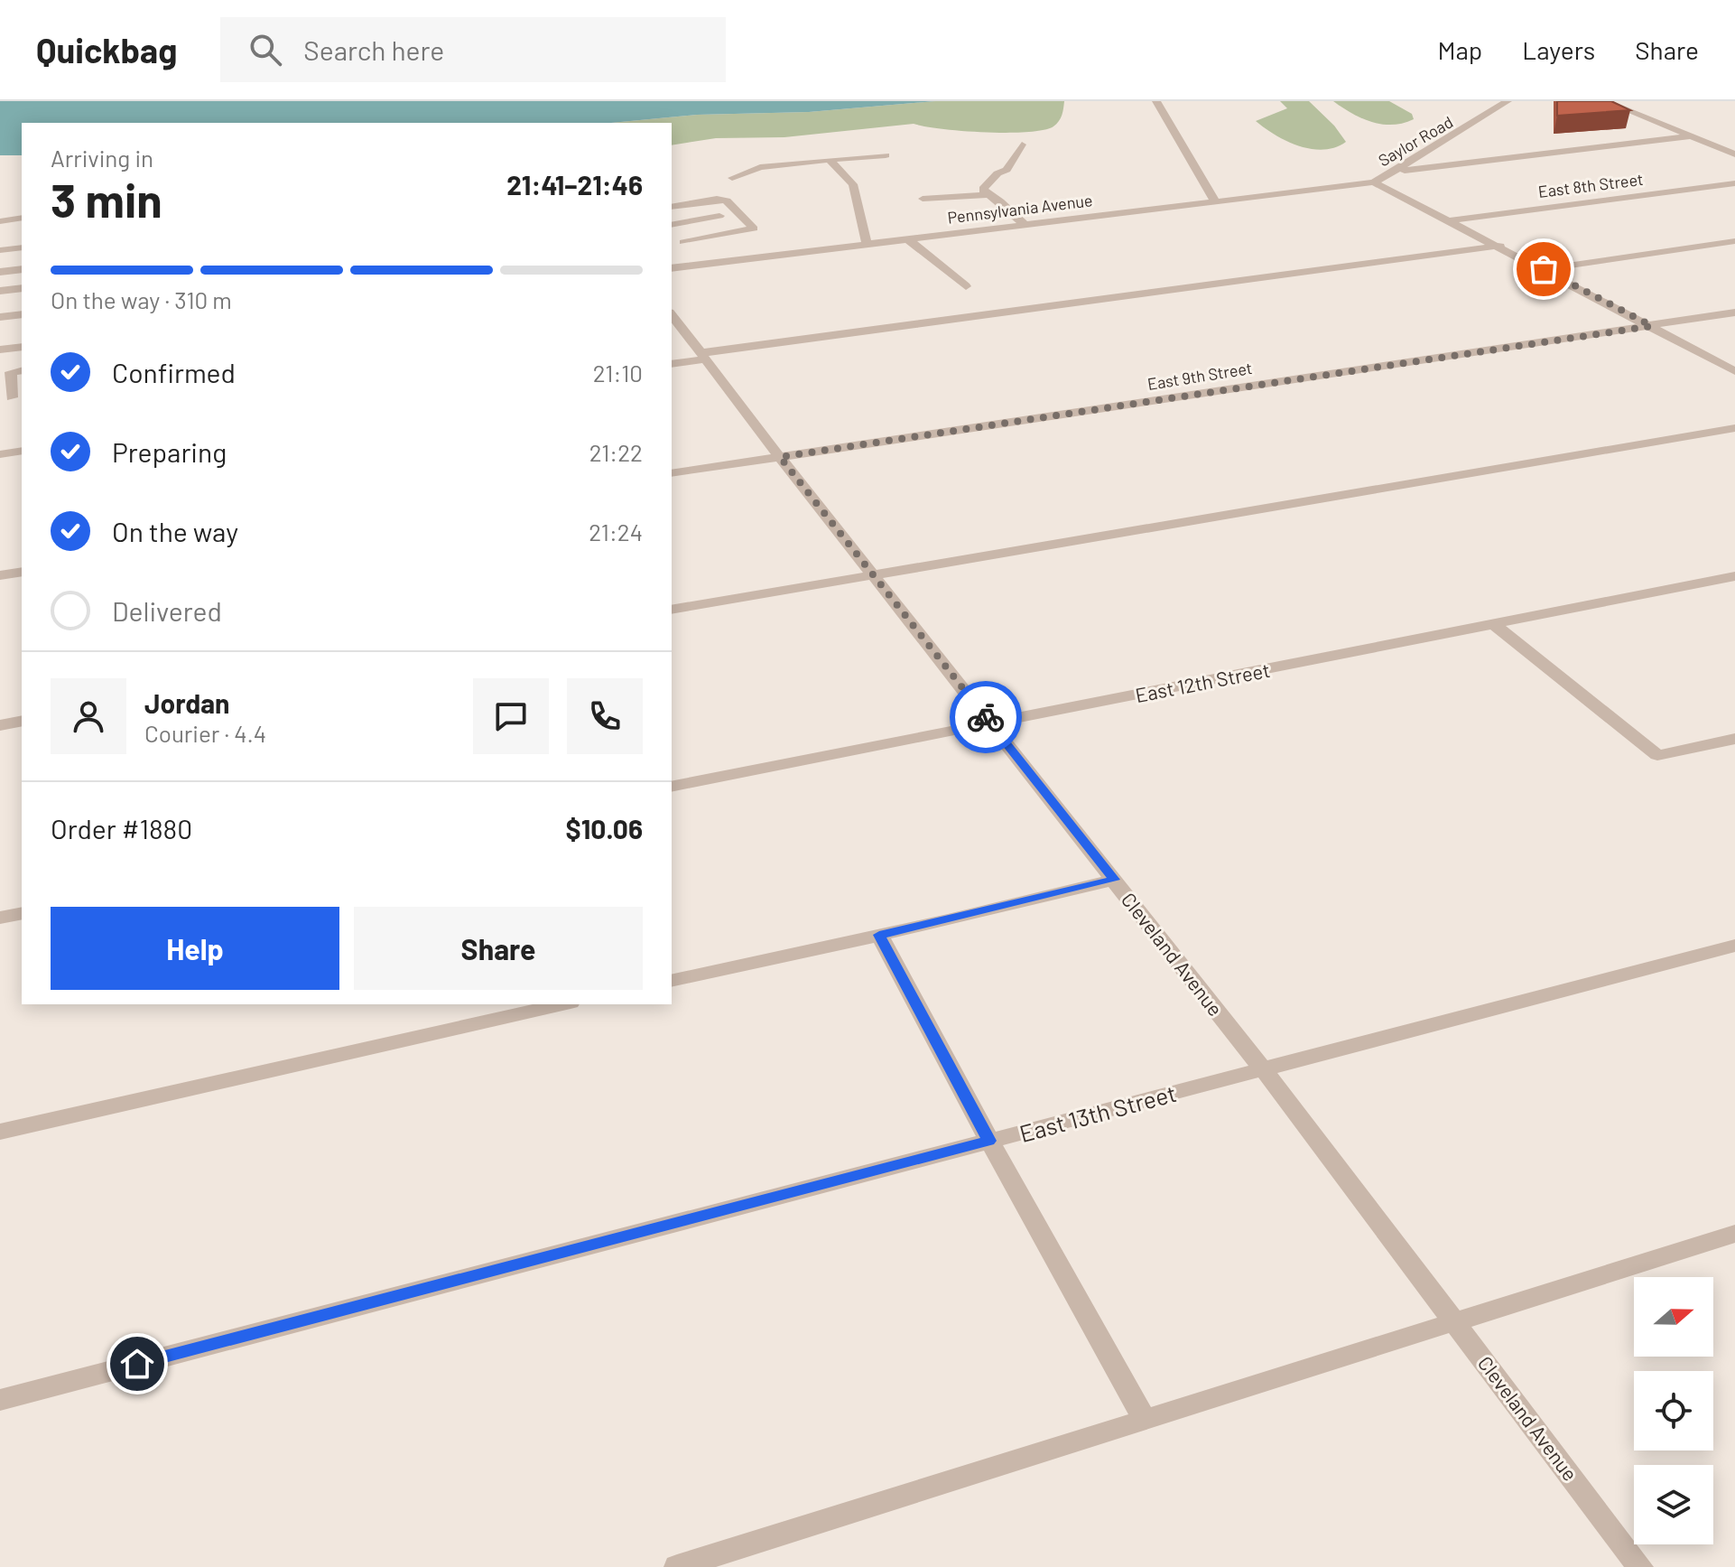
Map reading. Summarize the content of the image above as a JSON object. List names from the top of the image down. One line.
{"streets":{"street":["Saylor Road","East 8th Street","Pennsylvania Avenue","East 9th Street","East 12th Street","Cleveland Avenue","East 13th Street"]},"crossings":[["Saylor Road","Pennsylvania Avenue"],["East 9th Street","Cleveland Avenue"],["East 12th Street","Cleveland Avenue"],["Cleveland Avenue","East 13th Street"]],"north":"right","page":{"header":"Quickbag","search":"Search here","nav":["Map","Layers","Share"],"heading":["3 min","Arriving in","21:41–21:46"],"panel":["Jordan","Courier · 4.4","Order #1880","$10.06"],"bar":"On the way · 310 m","list":[["Confirmed","21:10"],["Preparing","21:22"],["On the way","21:24"],"Delivered"],"buttons":["Help","Share"]}}
